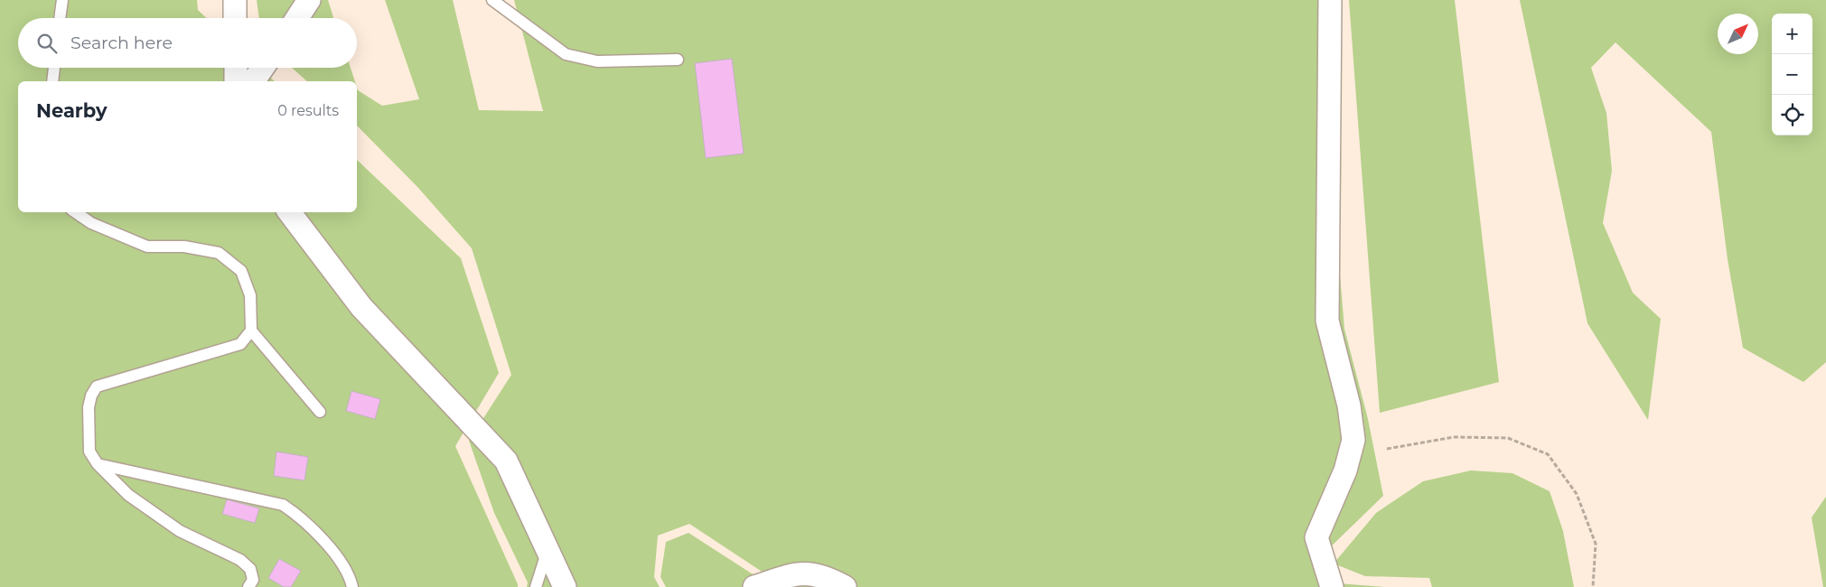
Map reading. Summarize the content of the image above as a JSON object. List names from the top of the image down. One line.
{"north":"top right","page":{"map_buttons":["+","−"],"search":"Search here","heading":["Nearby","0 results"]}}
